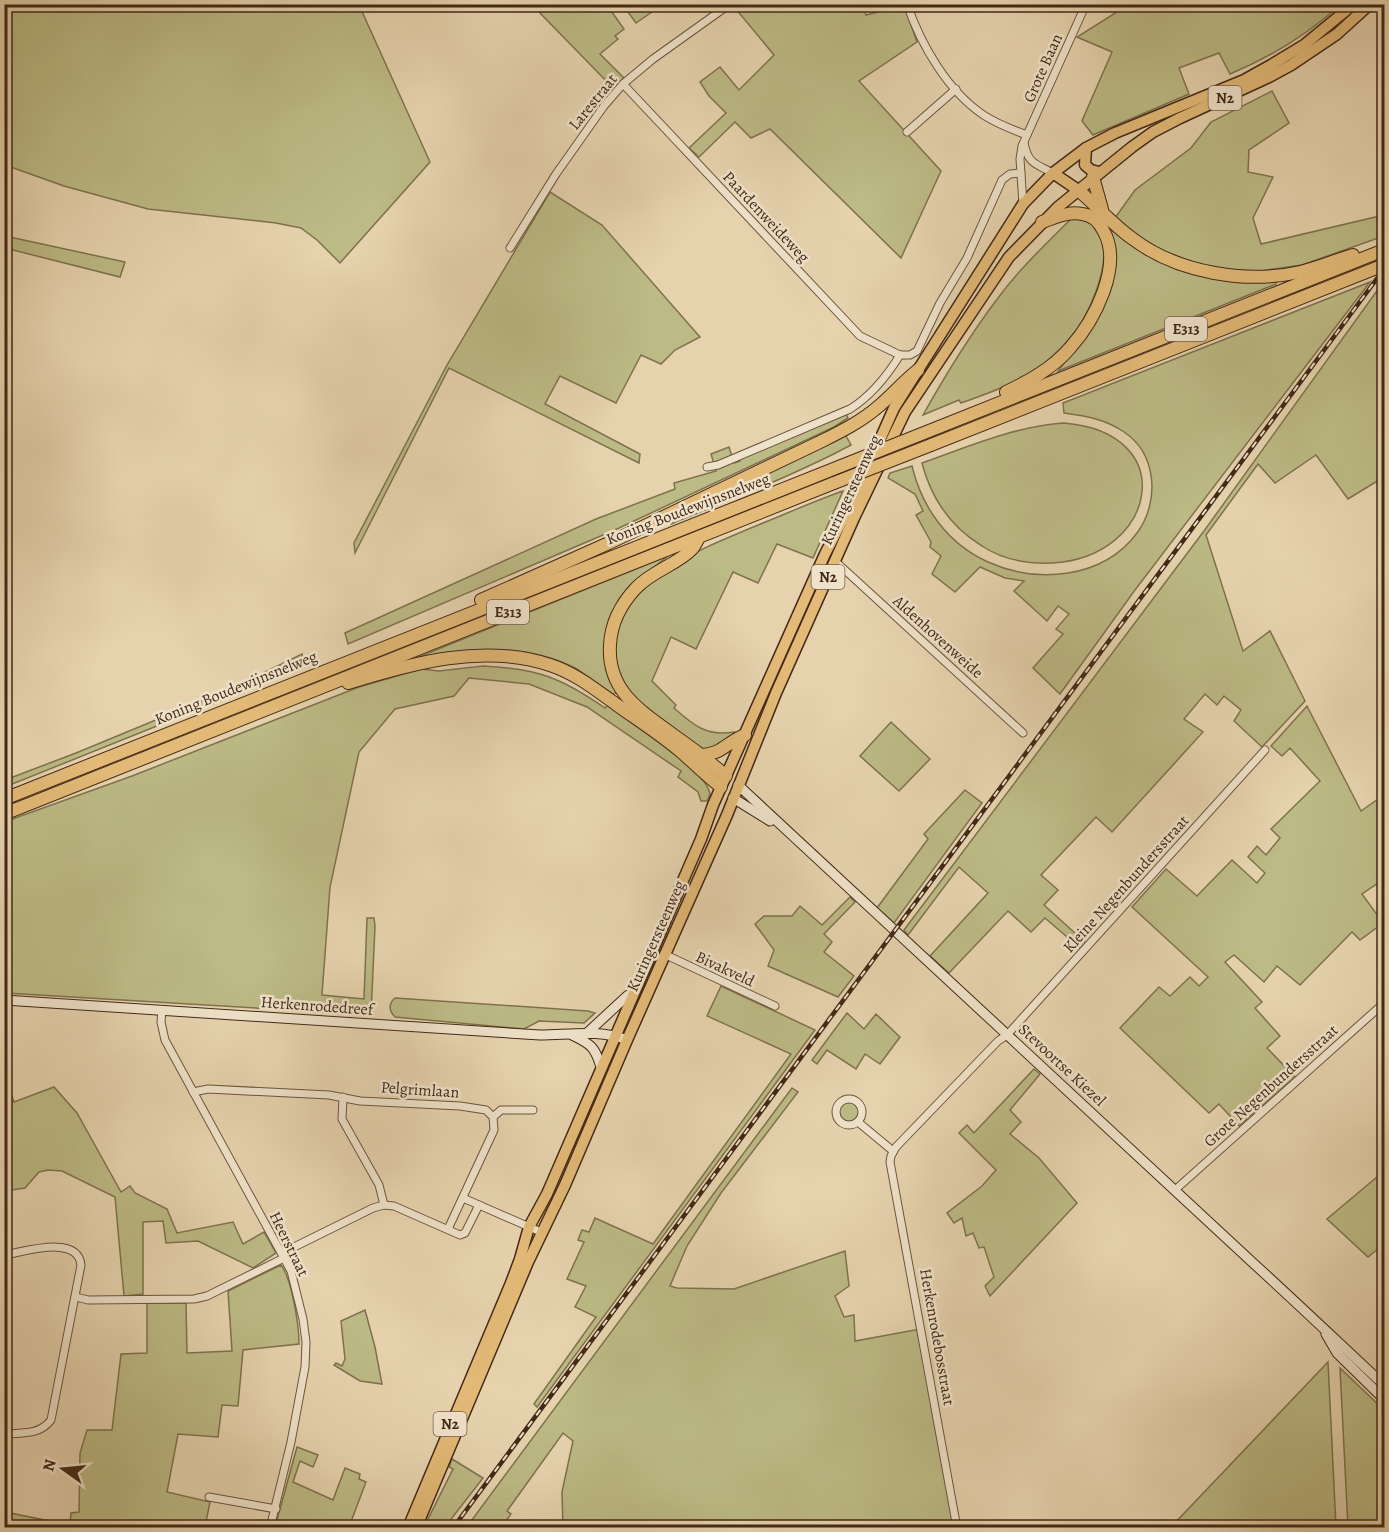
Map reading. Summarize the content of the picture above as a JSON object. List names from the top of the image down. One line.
{"streets":{"highway":["E313","Koning Boudewijnsnelweg"],"main road":["N2","Kuringersteenweg","Herkenrodedreef","Stevoortse Kiezel"],"street":["Grote Baan","Larestraat","Paardenweideweg","Aldenhovenweide","Kleine Negenbundersstraat","Bivakveld","Grote Negenbundersstraat","Pelgrimlaan","Heerstraat","Herkenrodebosstraat"]},"crossings":[["Grote Baan","Kuringersteenweg"],["N2","Kuringersteenweg"],["Larestraat","Paardenweideweg"],["Kuringersteenweg","Aldenhovenweide"],["Kuringersteenweg","Bivakveld"],["Kuringersteenweg","Herkenrodedreef"],["Kuringersteenweg","Stevoortse Kiezel"],["Kleine Negenbundersstraat","Stevoortse Kiezel"],["Herkenrodedreef","Heerstraat"],["Stevoortse Kiezel","Grote Negenbundersstraat"],["Pelgrimlaan","Heerstraat"]],"north":"left"}
